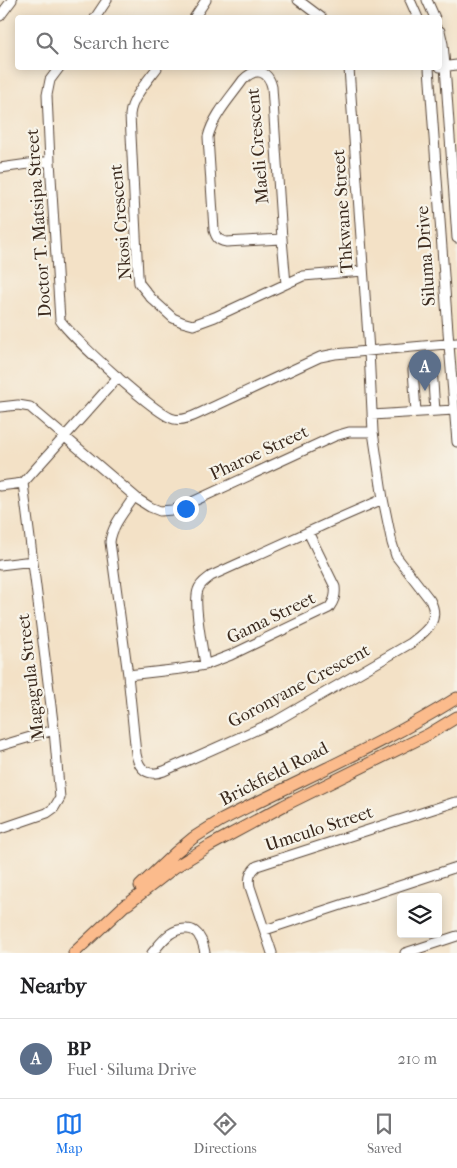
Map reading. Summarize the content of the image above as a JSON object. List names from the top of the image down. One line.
{"streets":{"main road":["Brickfield Road"],"street":["Maeli Crescent","Thkwane Street","Nkosi Crescent","Doctor T. Matsipa Street","Siluma Drive","Pharoe Street","Gama Street","Magagula Street","Goronyane Crescent","Umculo Street"]},"crossings":[["Maeli Crescent","Nkosi Crescent"],["Thkwane Street","Nkosi Crescent"],["Thkwane Street","Doctor T. Matsipa Street"],["Thkwane Street","Goronyane Crescent"],["Doctor T. Matsipa Street","Siluma Drive"],["Doctor T. Matsipa Street","Goronyane Crescent"],["Pharoe Street","Goronyane Crescent"],["Gama Street","Goronyane Crescent"]],"page":{"search":"Search here","pins":"A","heading":"Nearby","list":[{"mark":"A","name":"BP","note":"Fuel · Siluma Drive","value":"210 m"}],"nav":["Map","Directions","Saved"]}}
